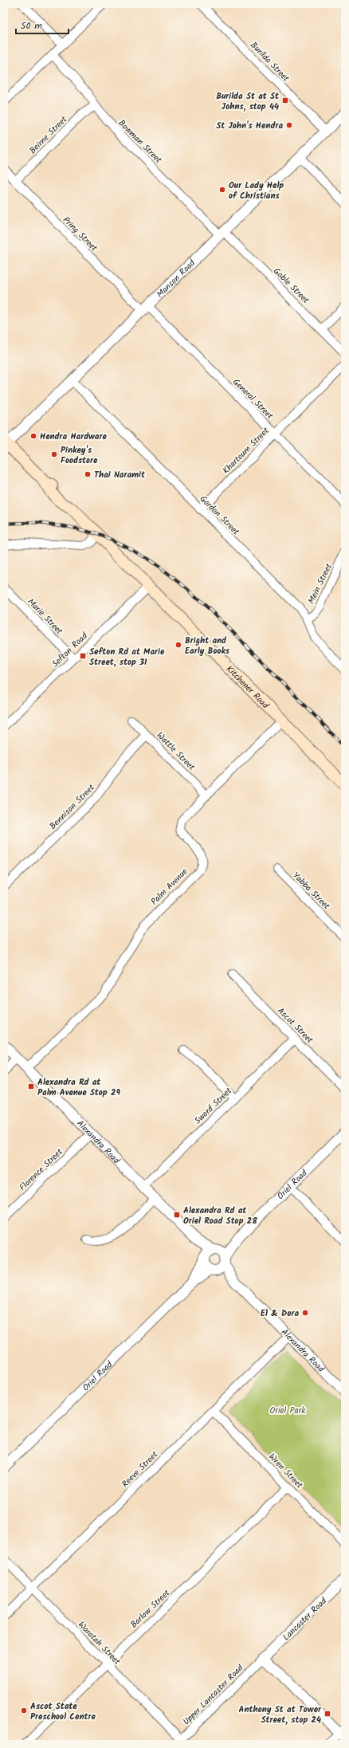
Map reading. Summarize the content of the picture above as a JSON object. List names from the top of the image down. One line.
{"streets":{"main road":["Kitchener Road"],"street":["Burilda Street","Beirne Street","Bowman Street","Pring Street","Manson Road","Goble Street","General Street","Khartoum Street","Gordon Street","Mein Street","Marie Street","Sefton Road","Wattle Street","Bennison Street","Palm Avenue","Yabba Street","Ascot Street","Sword Street","Alexandra Road","Florence Street","Oriel Road","Reeve Street","Wren Street","Barlow Street","Lancaster Road","Waratah Street","Upper Lancaster Road"]},"crossings":[["Burilda Street","Manson Road"],["Beirne Street","Bowman Street"],["Beirne Street","Pring Street"],["Bowman Street","Manson Road"],["Bowman Street","Goble Street"],["Pring Street","Manson Road"],["Pring Street","General Street"],["Manson Road","Goble Street"],["Manson Road","General Street"],["Manson Road","Gordon Street"],["Manson Road","Kitchener Road"],["General Street","Khartoum Street"],["Khartoum Street","Gordon Street"],["Gordon Street","Mein Street"],["Marie Street","Sefton Road"],["Sefton Road","Kitchener Road"],["Kitchener Road","Palm Avenue"],["Wattle Street","Bennison Street"],["Wattle Street","Palm Avenue"],["Palm Avenue","Alexandra Road"],["Ascot Street","Sword Street"],["Sword Street","Alexandra Road"],["Alexandra Road","Florence Street"],["Alexandra Road","Oriel Road"],["Alexandra Road","Reeve Street"],["Reeve Street","Wren Street"],["Reeve Street","Waratah Street"],["Wren Street","Barlow Street"],["Barlow Street","Waratah Street"],["Lancaster Road","Upper Lancaster Road"],["Waratah Street","Upper Lancaster Road"]],"parks":["Oriel Park"],"places":{"transit":["Burilda St at St Johns, stop 44","Sefton Rd at Marie Street, stop 31","Alexandra Rd at Palm Avenue Stop 29","Alexandra Rd at Oriel Road Stop 28","Anthony St at Tower Street, stop 24"],"other":["St John's Hendra","Our Lady Help of Christians","Hendra Hardware","Pinkey's Foodstore","Thai Naramit","Bright and Early Books","El & Dora","Ascot State Preschool Centre"]},"scale_bar":"50 m"}
